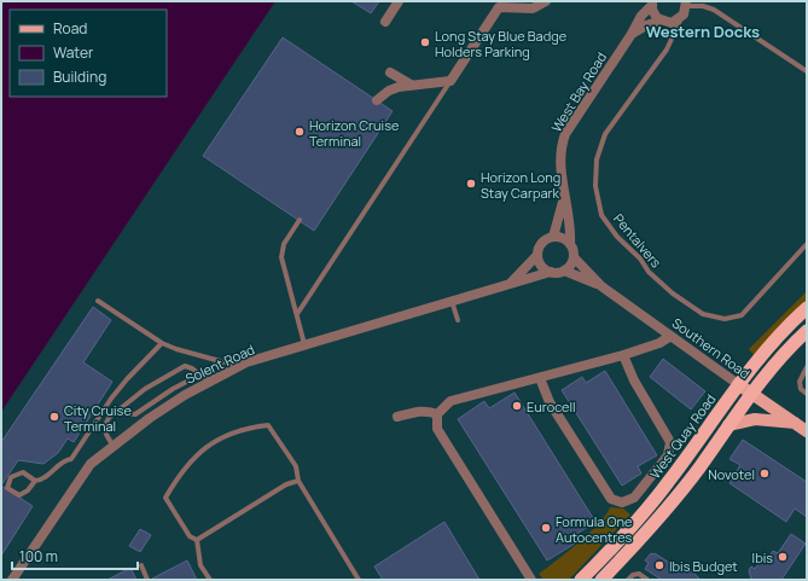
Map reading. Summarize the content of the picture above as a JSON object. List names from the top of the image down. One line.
{"streets":{"highway":["West Quay Road"],"main road":["Southern Road"],"street":["West Bay Road","Solent Road"],"lane":["Pentalvers"]},"crossings":[["West Bay Road","Pentalvers"],["West Bay Road","Southern Road"],["West Bay Road","Solent Road"],["Southern Road","Solent Road"],["Southern Road","West Quay Road"]],"districts":["Western Docks"],"places":["Long Stay Blue Badge Holders Parking","Horizon Cruise Terminal","Horizon Long Stay Carpark","Eurocell","City Cruise Terminal","Novotel","Formula One Autocentres","Ibis","Ibis Budget"],"legend":["Road","Water","Building"],"scale_bar":"100 m"}
